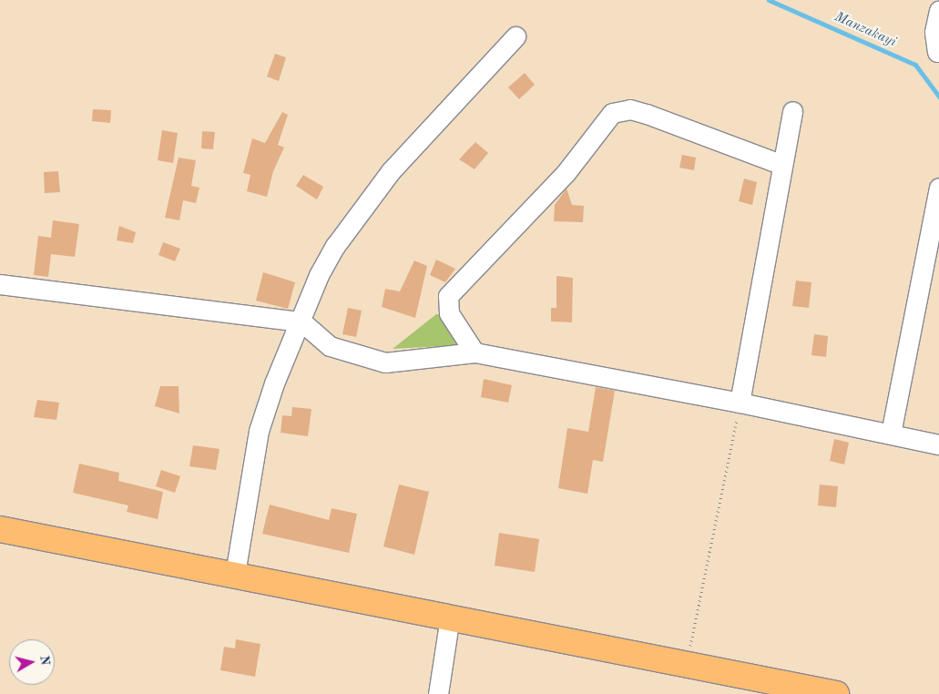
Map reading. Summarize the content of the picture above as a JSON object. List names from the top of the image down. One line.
{"water":["Manzakayi"],"north":"right"}
